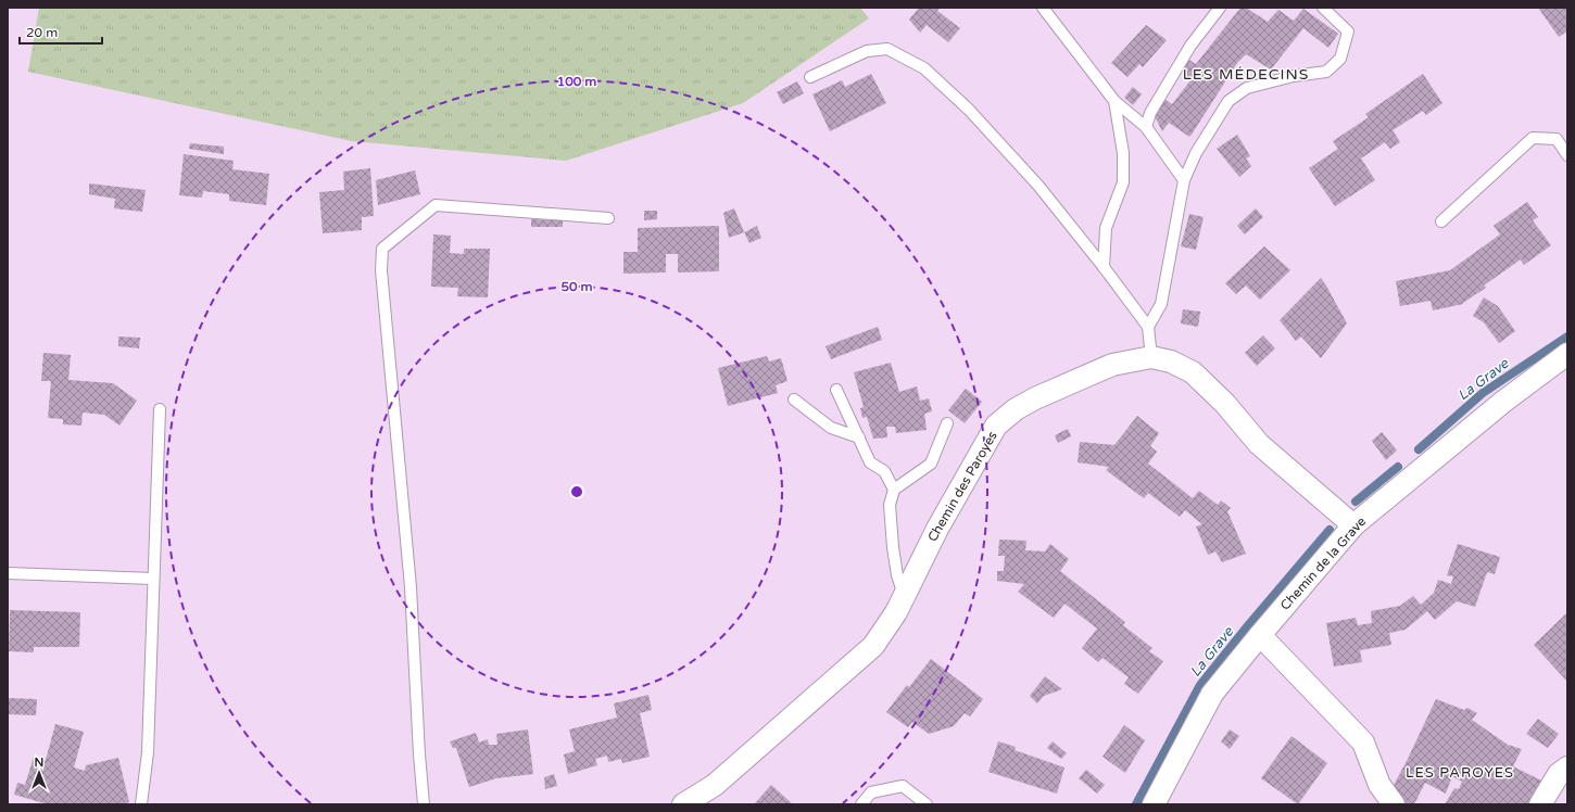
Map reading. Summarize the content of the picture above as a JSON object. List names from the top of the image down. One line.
{"streets":{"street":["Chemin des Paroyes","Chemin de la Grave"]},"crossings":[["Chemin des Paroyes","Chemin de la Grave"]],"districts":["LES MÉDECINS","LES PAROYES"],"water":["La Grave"],"scale_bar":"20 m","north":"top","rings":["100 m","50 m"]}
